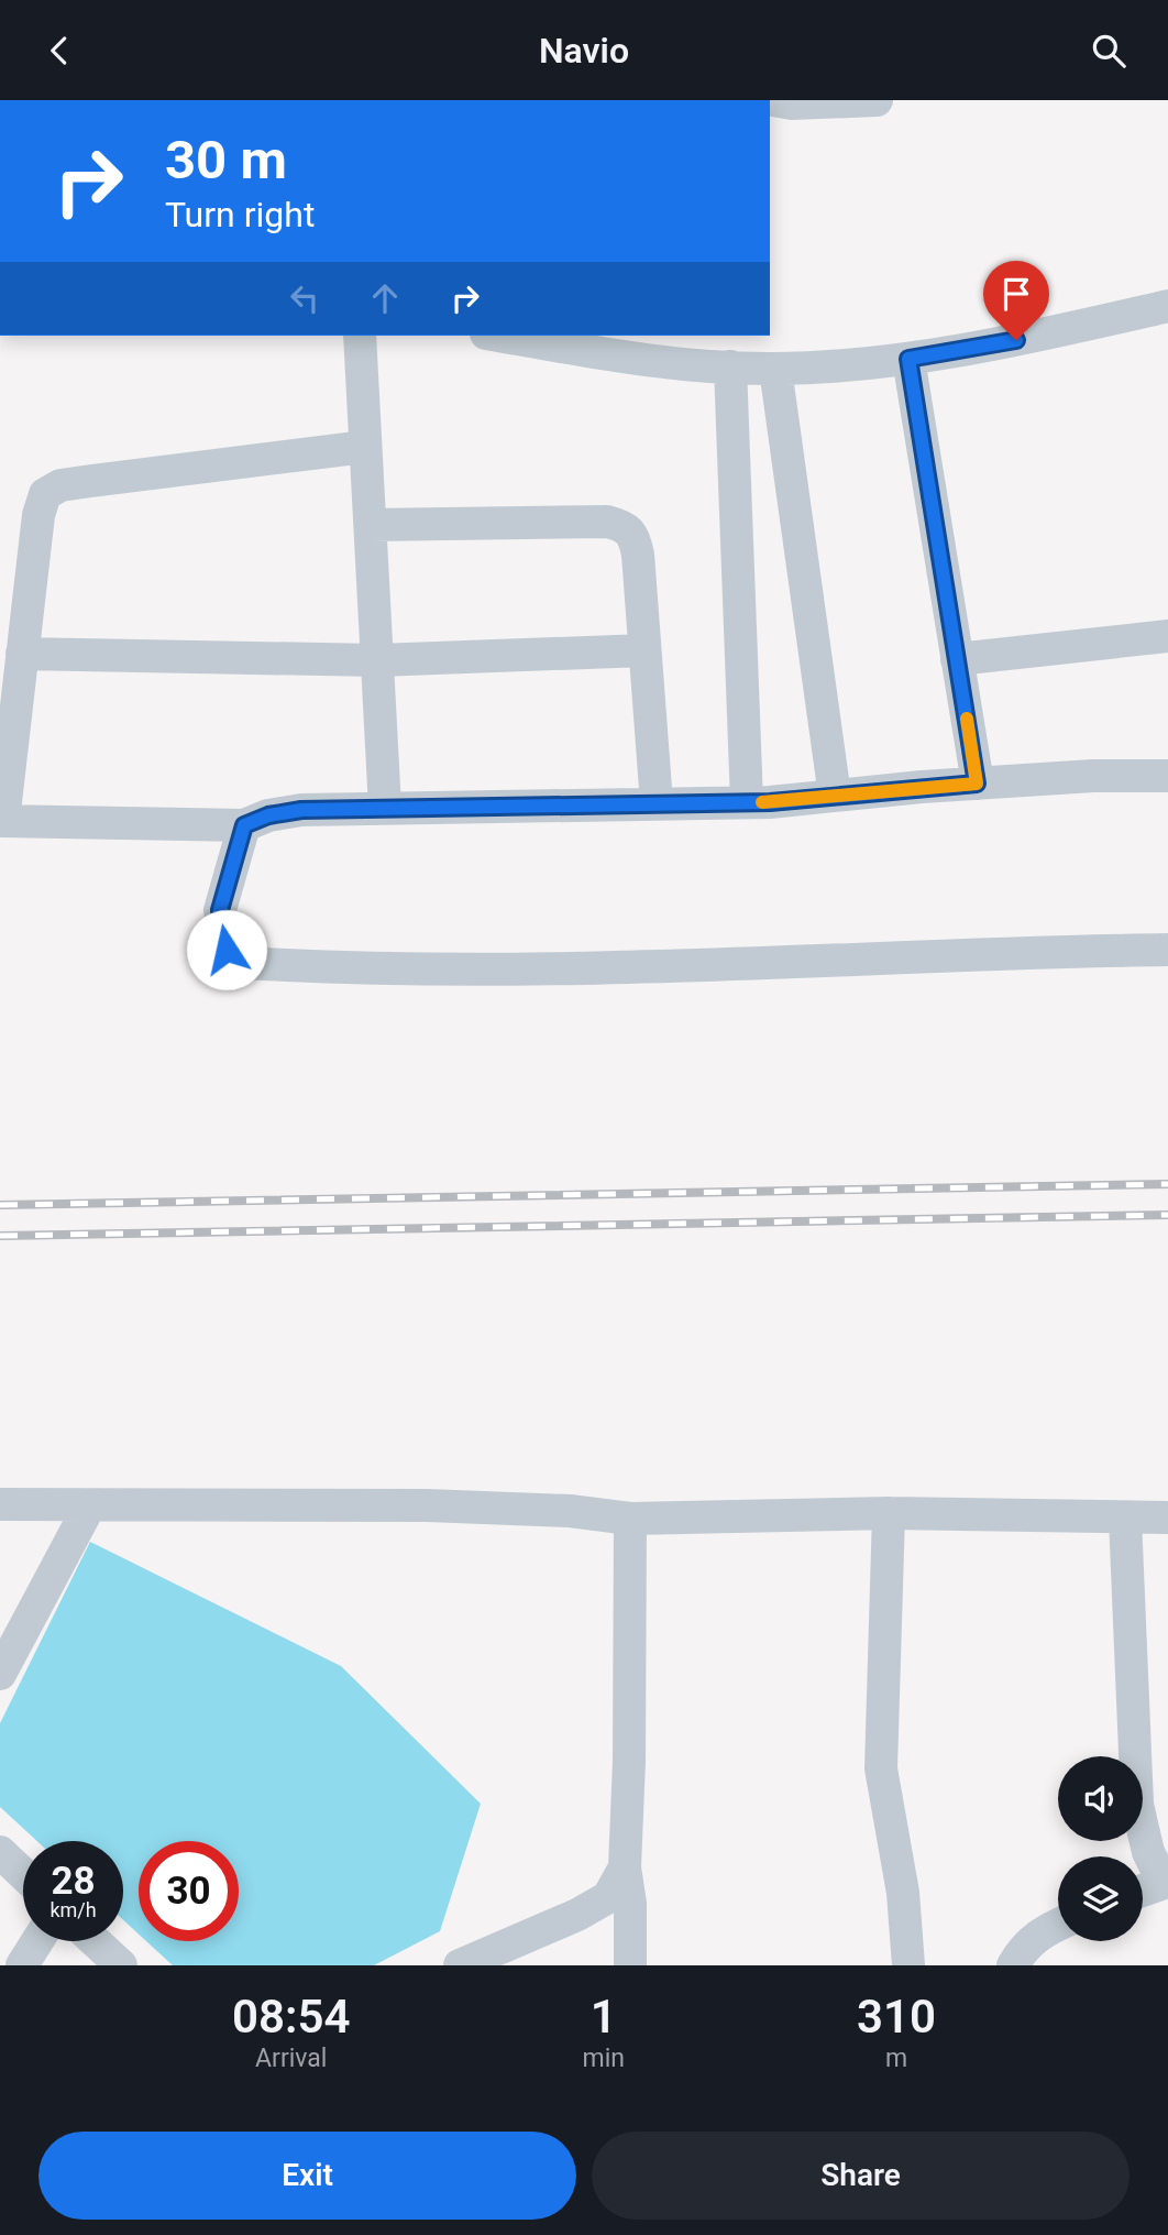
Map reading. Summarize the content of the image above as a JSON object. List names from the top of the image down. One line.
{"page":{"header":"Navio","turn":["30 m","Turn right"],"speed":"28 km/h","limit":"30","eta":["08:54","Arrival","1","min","310","m"],"buttons":["Exit","Share"]}}
